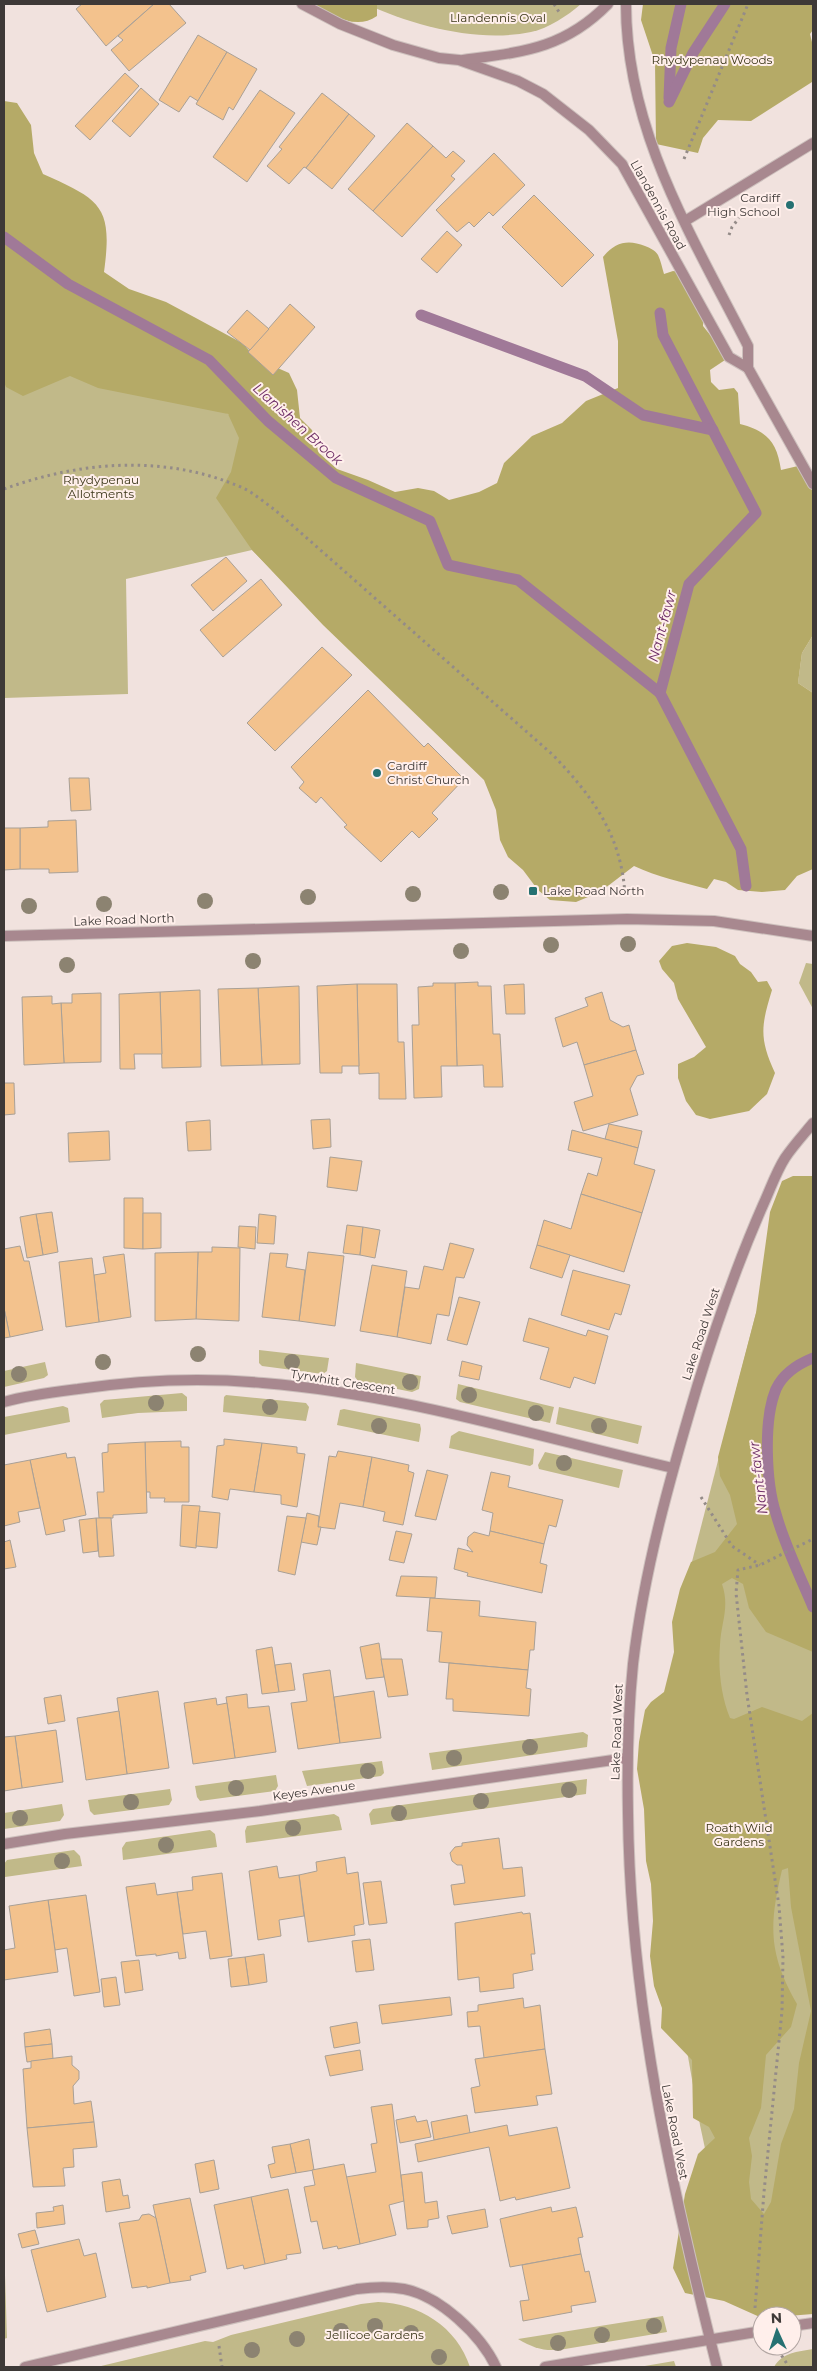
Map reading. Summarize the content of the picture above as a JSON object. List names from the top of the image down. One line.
{"streets":{"street":["Llandennis Road","Lake Road North","Lake Road West","Tyrwhitt Crescent","Keyes Avenue"]},"crossings":[["Lake Road West","Tyrwhitt Crescent"],["Lake Road West","Keyes Avenue"]],"water":["Llanishen Brook","Nant-fawr"],"parks":["Llandennis Oval","Rhydypenau Woods","Rhydypenau Allotments","Roath Wild Gardens","Jellicoe Gardens"],"places":{"other":["Cardiff High School","Cardiff Christ Church"],"transit":["Lake Road North"]},"north":"top"}
